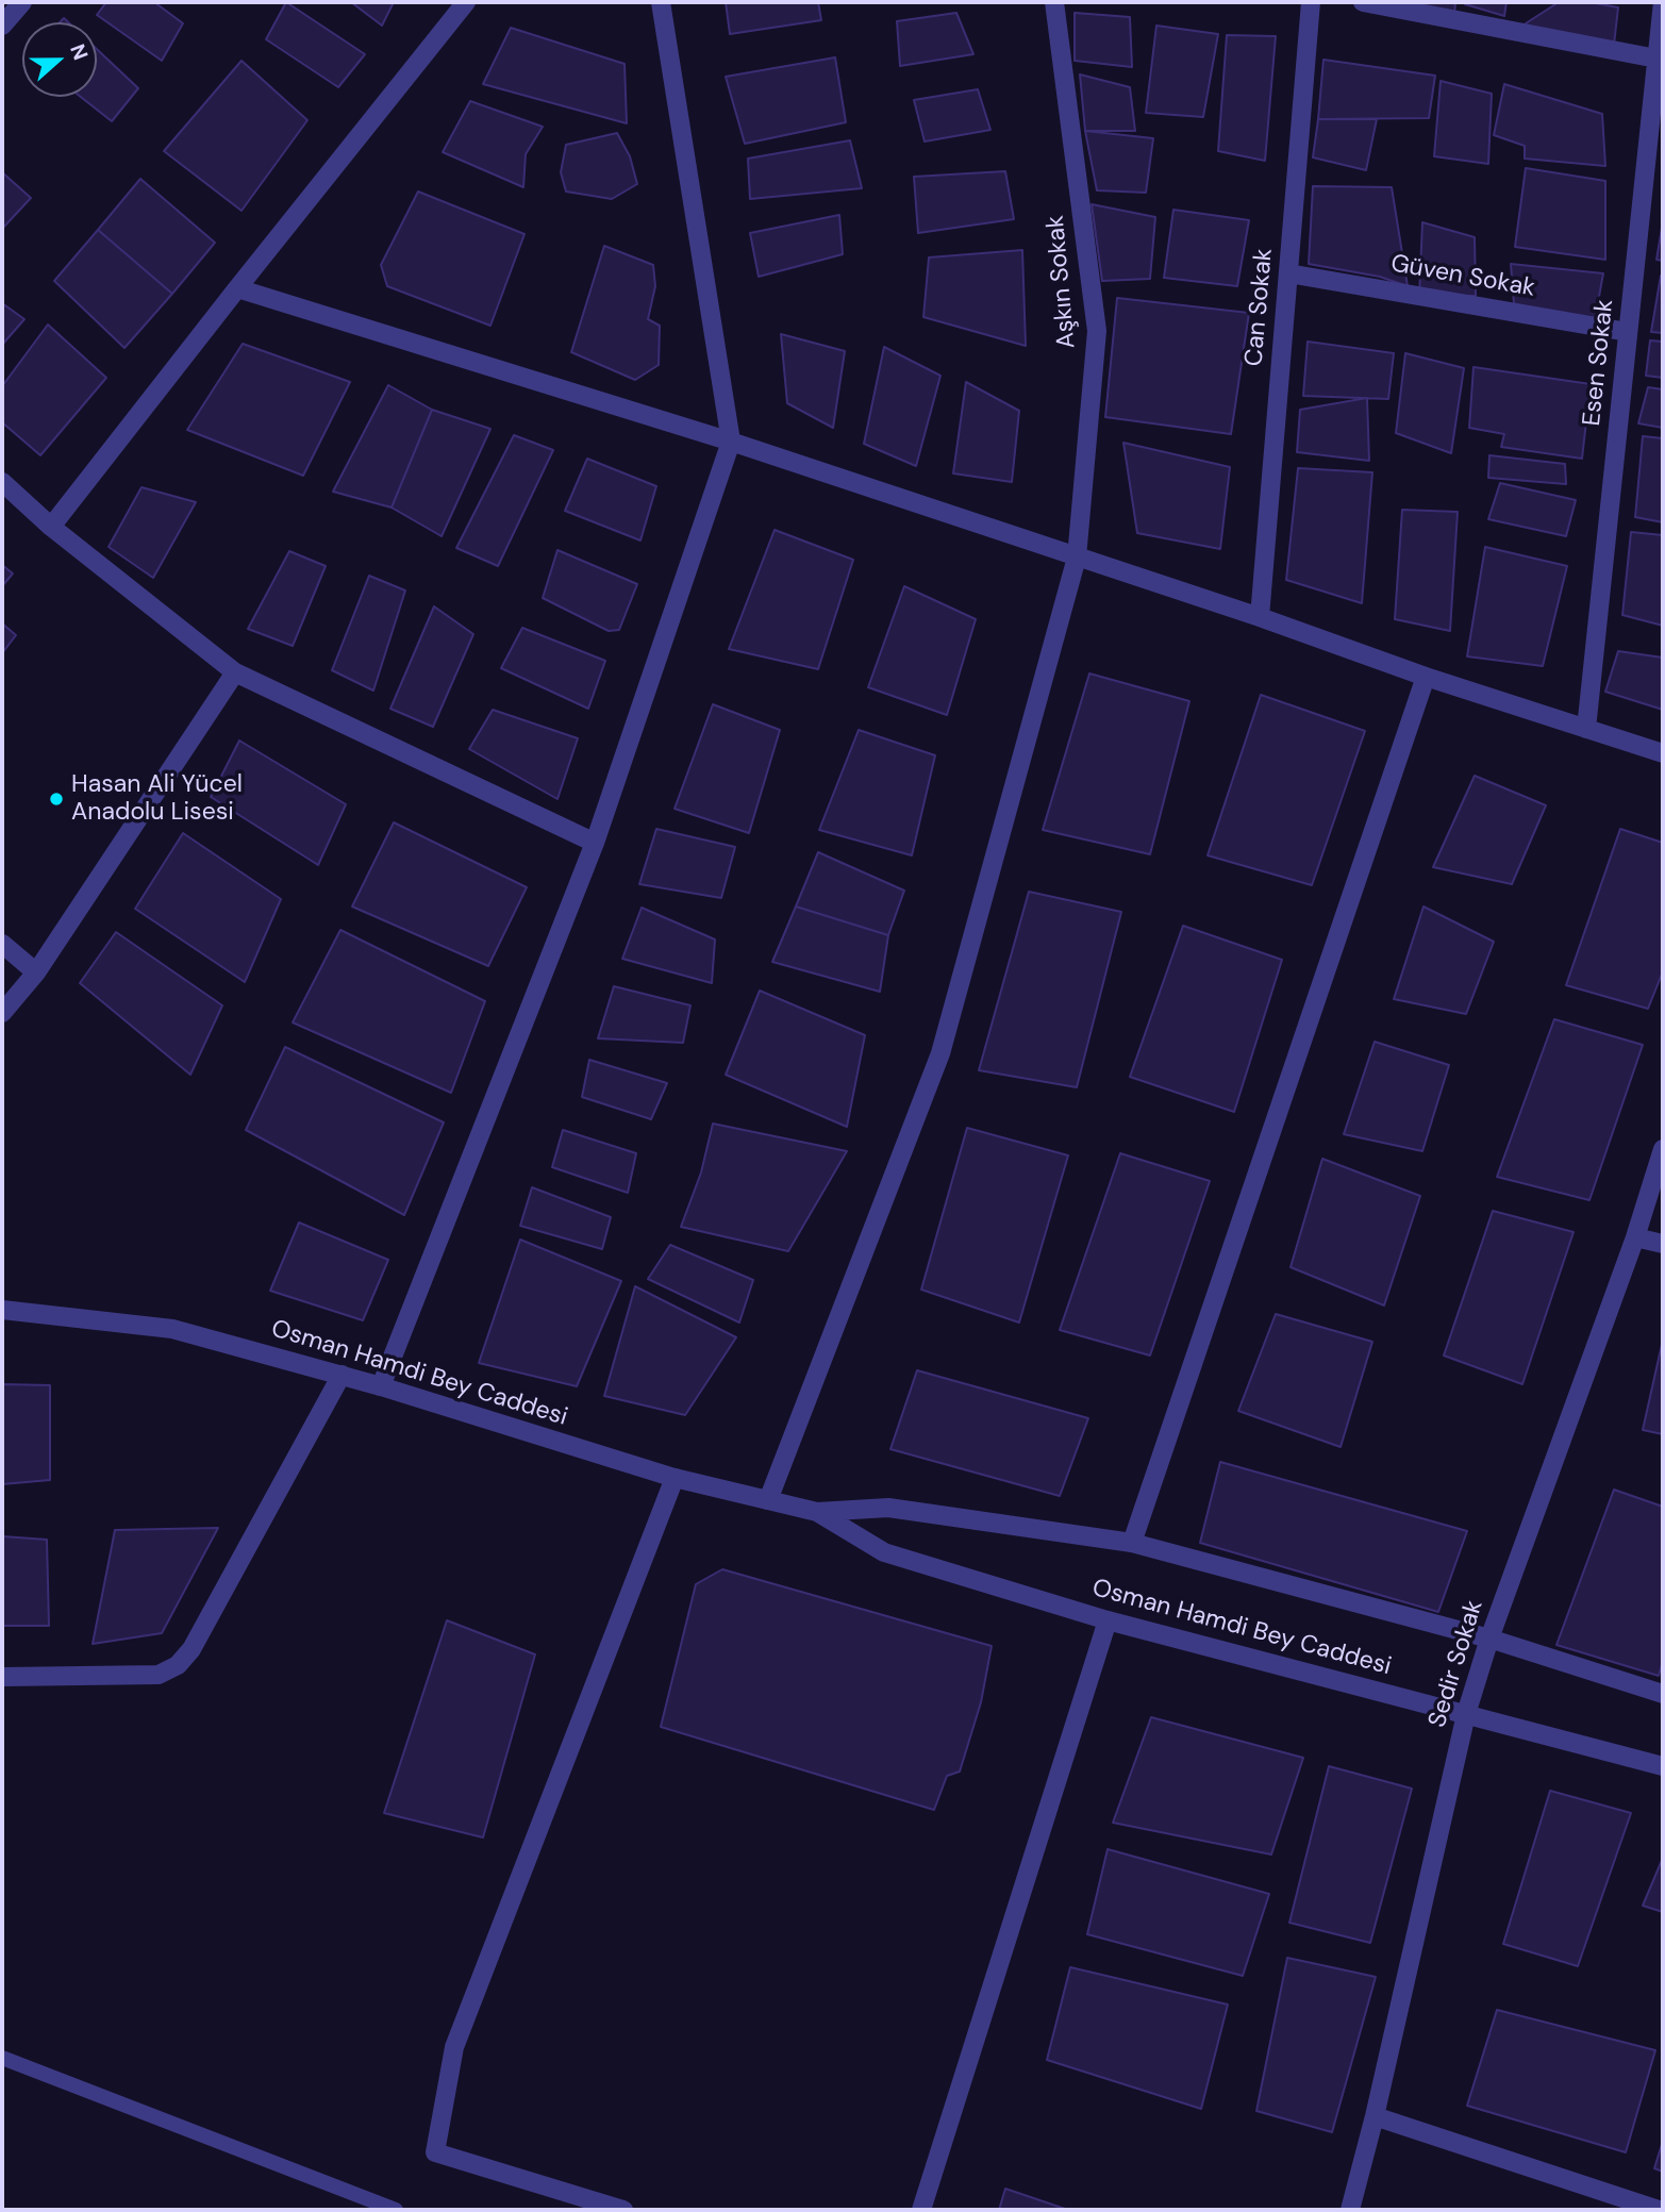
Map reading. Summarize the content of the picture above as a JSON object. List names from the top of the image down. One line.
{"streets":{"street":["Güven Sokak","Aşkın Sokak","Can Sokak","Esen Sokak","Osman Hamdi Bey Caddesi","Sedir Sokak"]},"crossings":[["Güven Sokak","Can Sokak"],["Güven Sokak","Esen Sokak"],["Aşkın Sokak","Osman Hamdi Bey Caddesi"],["Osman Hamdi Bey Caddesi","Sedir Sokak"]],"places":["Hasan Ali Yücel Anadolu Lisesi"],"north":"right"}
